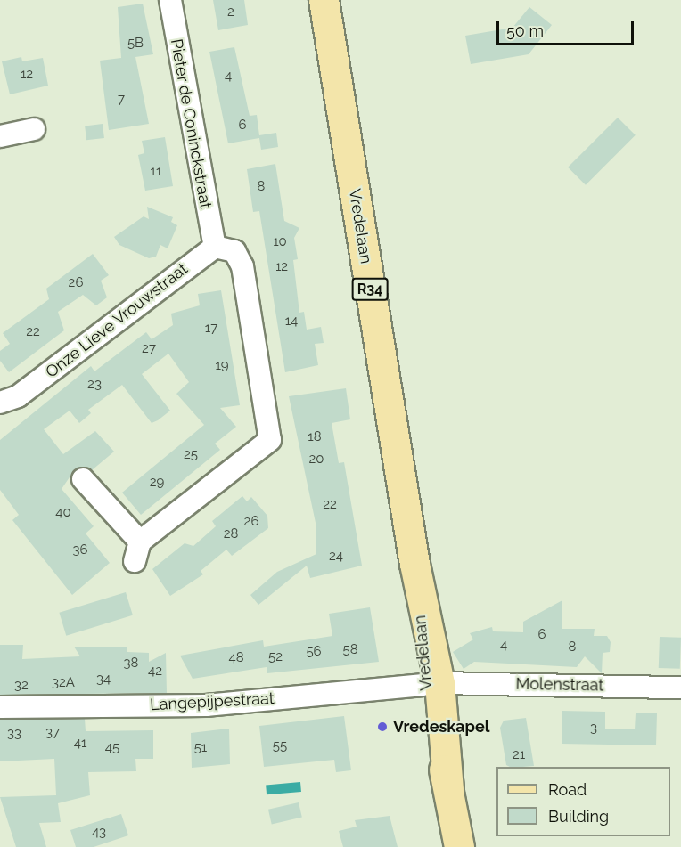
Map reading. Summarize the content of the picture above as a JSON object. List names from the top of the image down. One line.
{"streets":{"main road":["Vredelaan","R34"],"street":["Pieter de Coninckstraat","Onze Lieve Vrouwstraat","Molenstraat","Langepijpestraat"]},"crossings":[["Pieter de Coninckstraat","Onze Lieve Vrouwstraat"],["Vredelaan","Molenstraat"],["Vredelaan","Langepijpestraat"],["Molenstraat","Langepijpestraat"]],"places":["Vredeskapel"],"house_numbers":["2","5B","12","4","7","6","11","8","10","12","26","14","17","22","27","19","23","18","25","20","29","22","40","26","28","36","24","6","4","8","58","56","52","48","38","42","34","32A","32","3","37","33","41","55","45","51","21","43"],"legend":["Road","Building"],"scale_bar":"50 m"}
